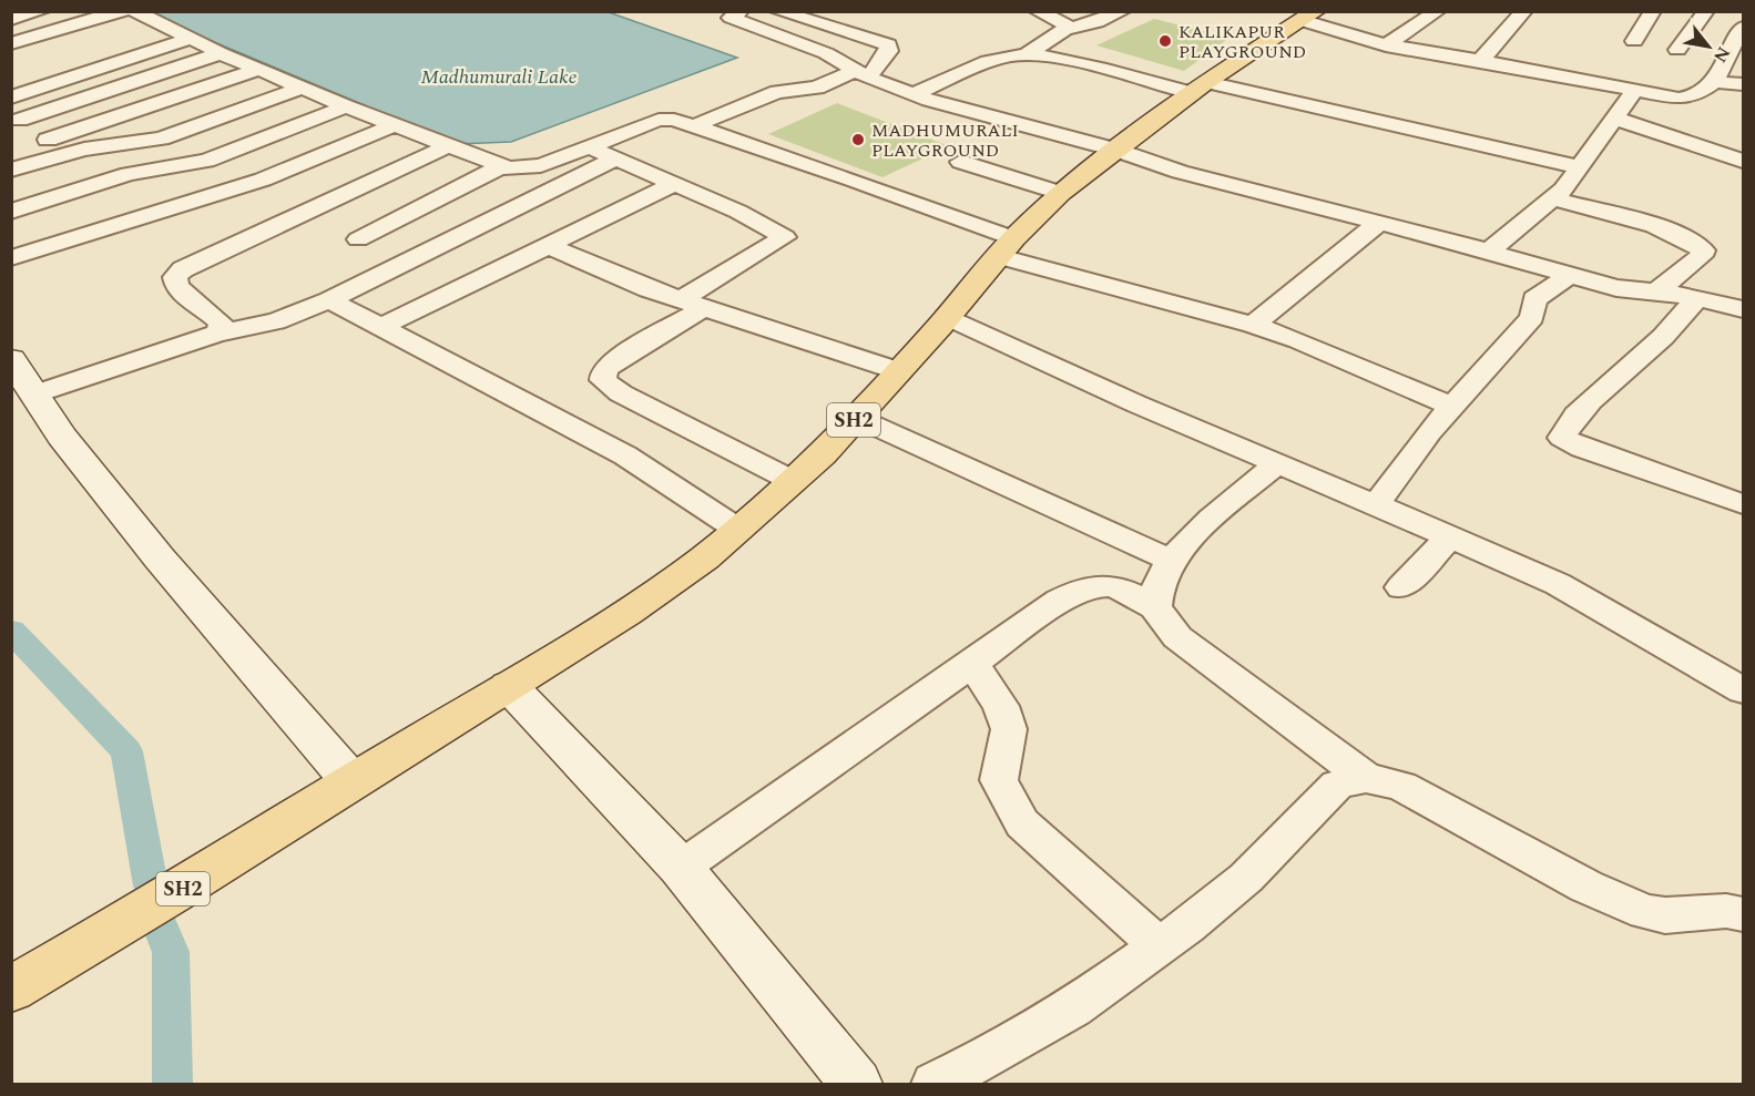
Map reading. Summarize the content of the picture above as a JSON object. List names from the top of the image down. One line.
{"streets":{"main road":["SH2"]},"water":["Madhumurali Lake"],"places":["KALIKAPUR PLAYGROUND","MADHUMURALI PLAYGROUND"],"north":"bottom right"}
